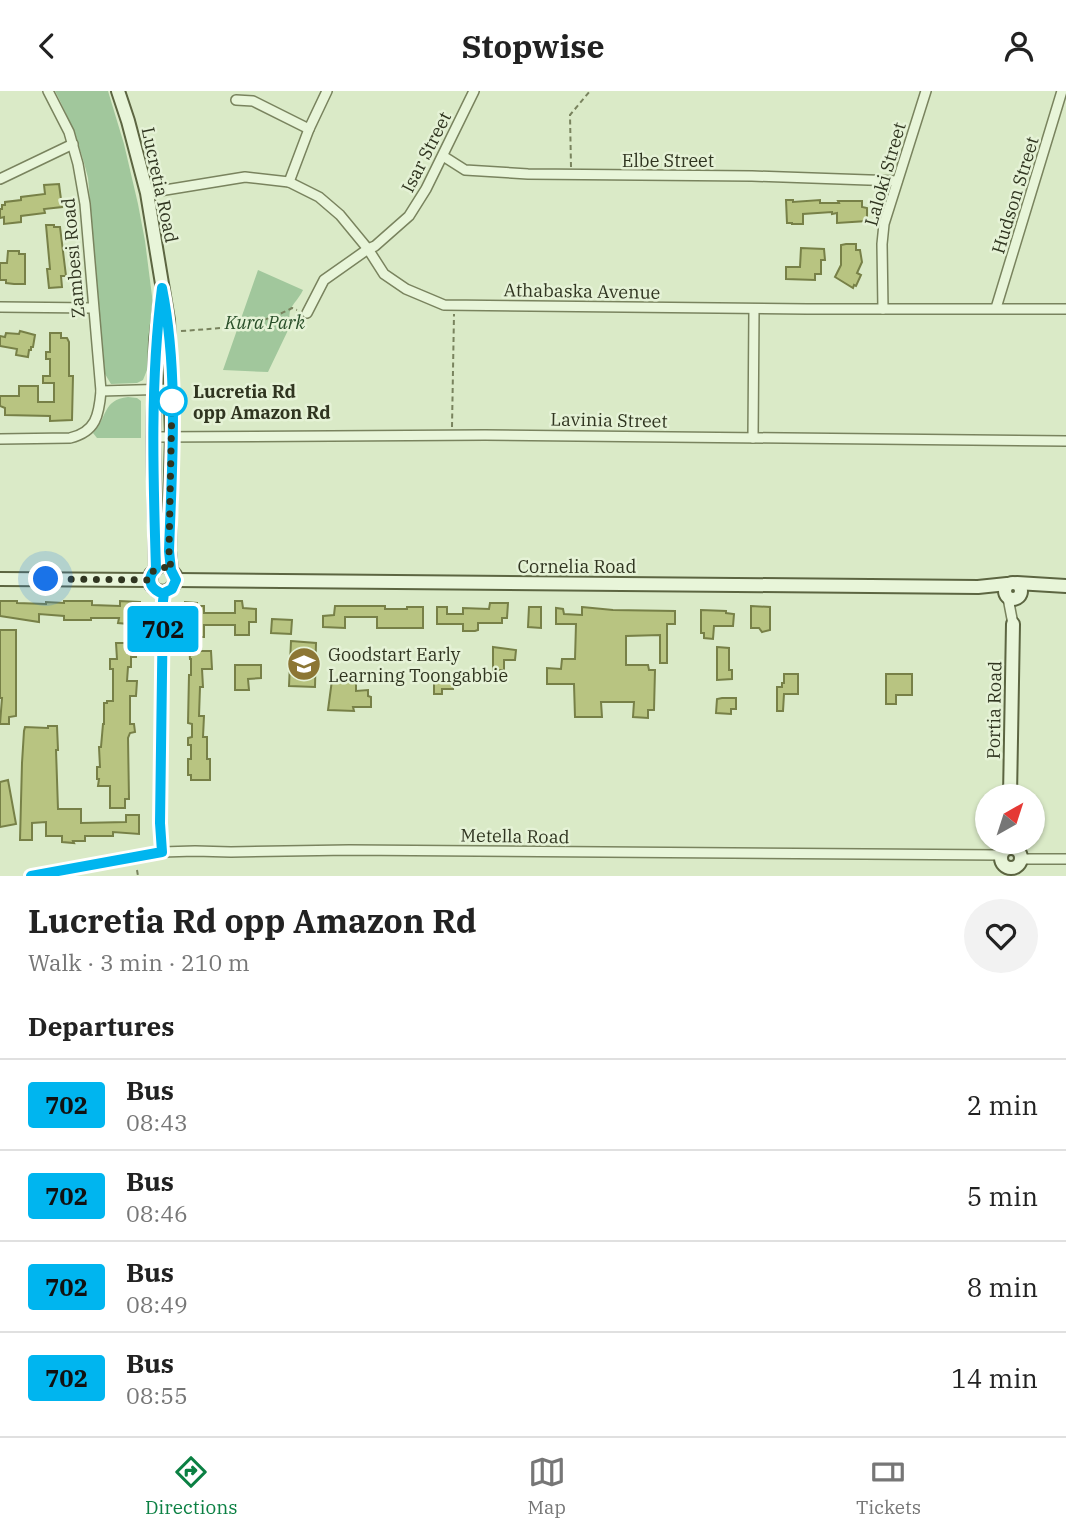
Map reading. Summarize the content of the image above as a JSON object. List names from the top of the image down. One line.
{"streets":{"street":["Isar Street","Elbe Street","Laloki Street","Lucretia Road","Hudson Street","Zambesi Road","Athabaska Avenue","Lavinia Street","Cornelia Road","Portia Road","Metella Road"]},"crossings":[["Isar Street","Elbe Street"],["Isar Street","Athabaska Avenue"],["Elbe Street","Laloki Street"],["Laloki Street","Athabaska Avenue"],["Lucretia Road","Athabaska Avenue"],["Lucretia Road","Lavinia Street"],["Lucretia Road","Cornelia Road"],["Hudson Street","Athabaska Avenue"],["Cornelia Road","Portia Road"]],"parks":["Kura Park"],"places":{"other":["Lucretia Rd opp Amazon Rd"],"school or university":["Goodstart Early Learning Toongabbie"]},"lines":["bus line 702"],"north":"top right","page":{"header":"Stopwise","on_map":"702","heading":[["Lucretia Rd opp Amazon Rd","Walk · 3 min · 210 m"],"Departures"],"list":[{"mark":"702","name":"Bus","note":"08:43","value":"2 min"},{"mark":"702","name":"Bus","note":"08:46","value":"5 min"},{"mark":"702","name":"Bus","note":"08:49","value":"8 min"},{"mark":"702","name":"Bus","note":"08:55","value":"14 min"}],"tabs":["Directions","Map","Tickets"]}}
